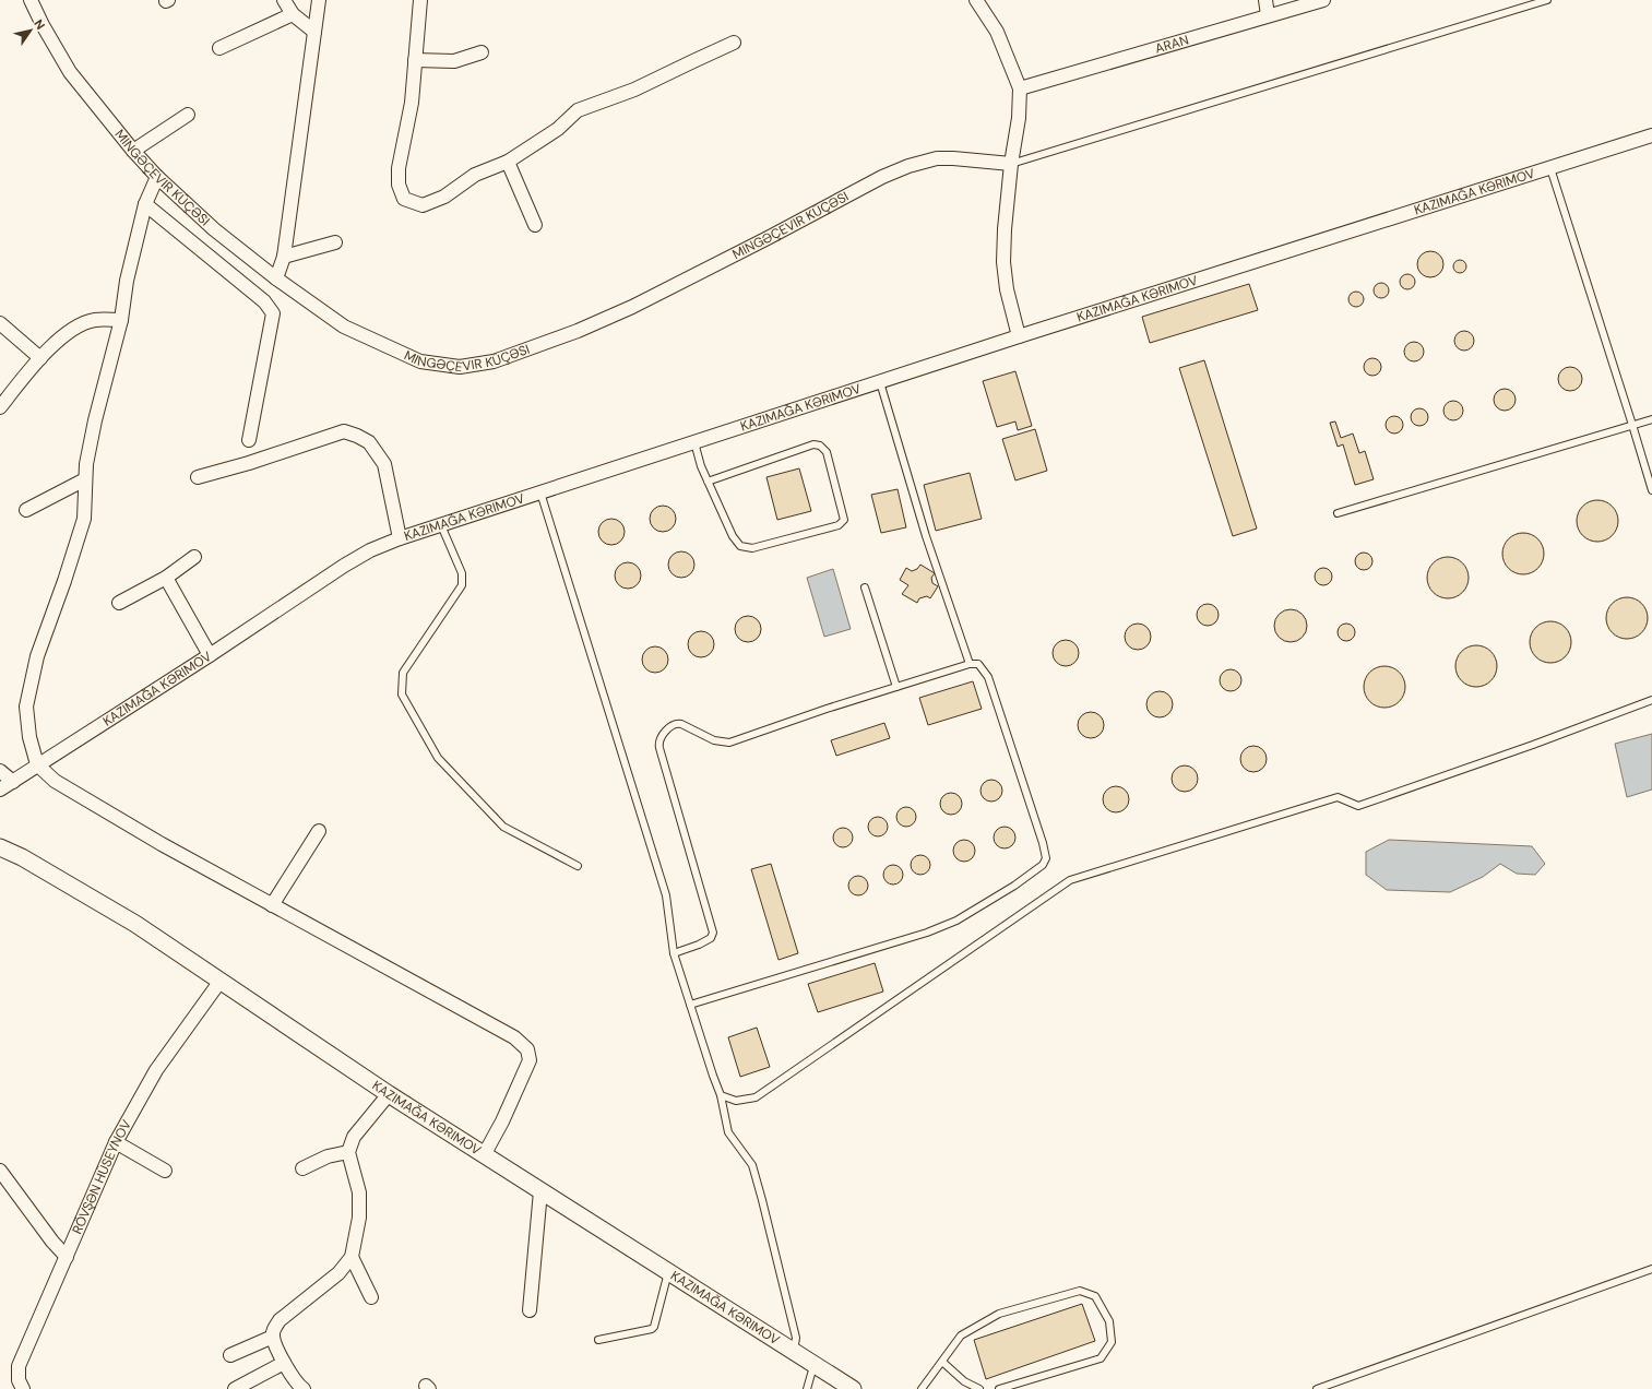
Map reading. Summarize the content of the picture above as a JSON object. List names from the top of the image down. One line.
{"streets":{"street":["ARAN","MINGƏÇEVIR KÜÇƏSI","RÖVŞƏN HÜSEYNOV"]},"north":"top right"}
